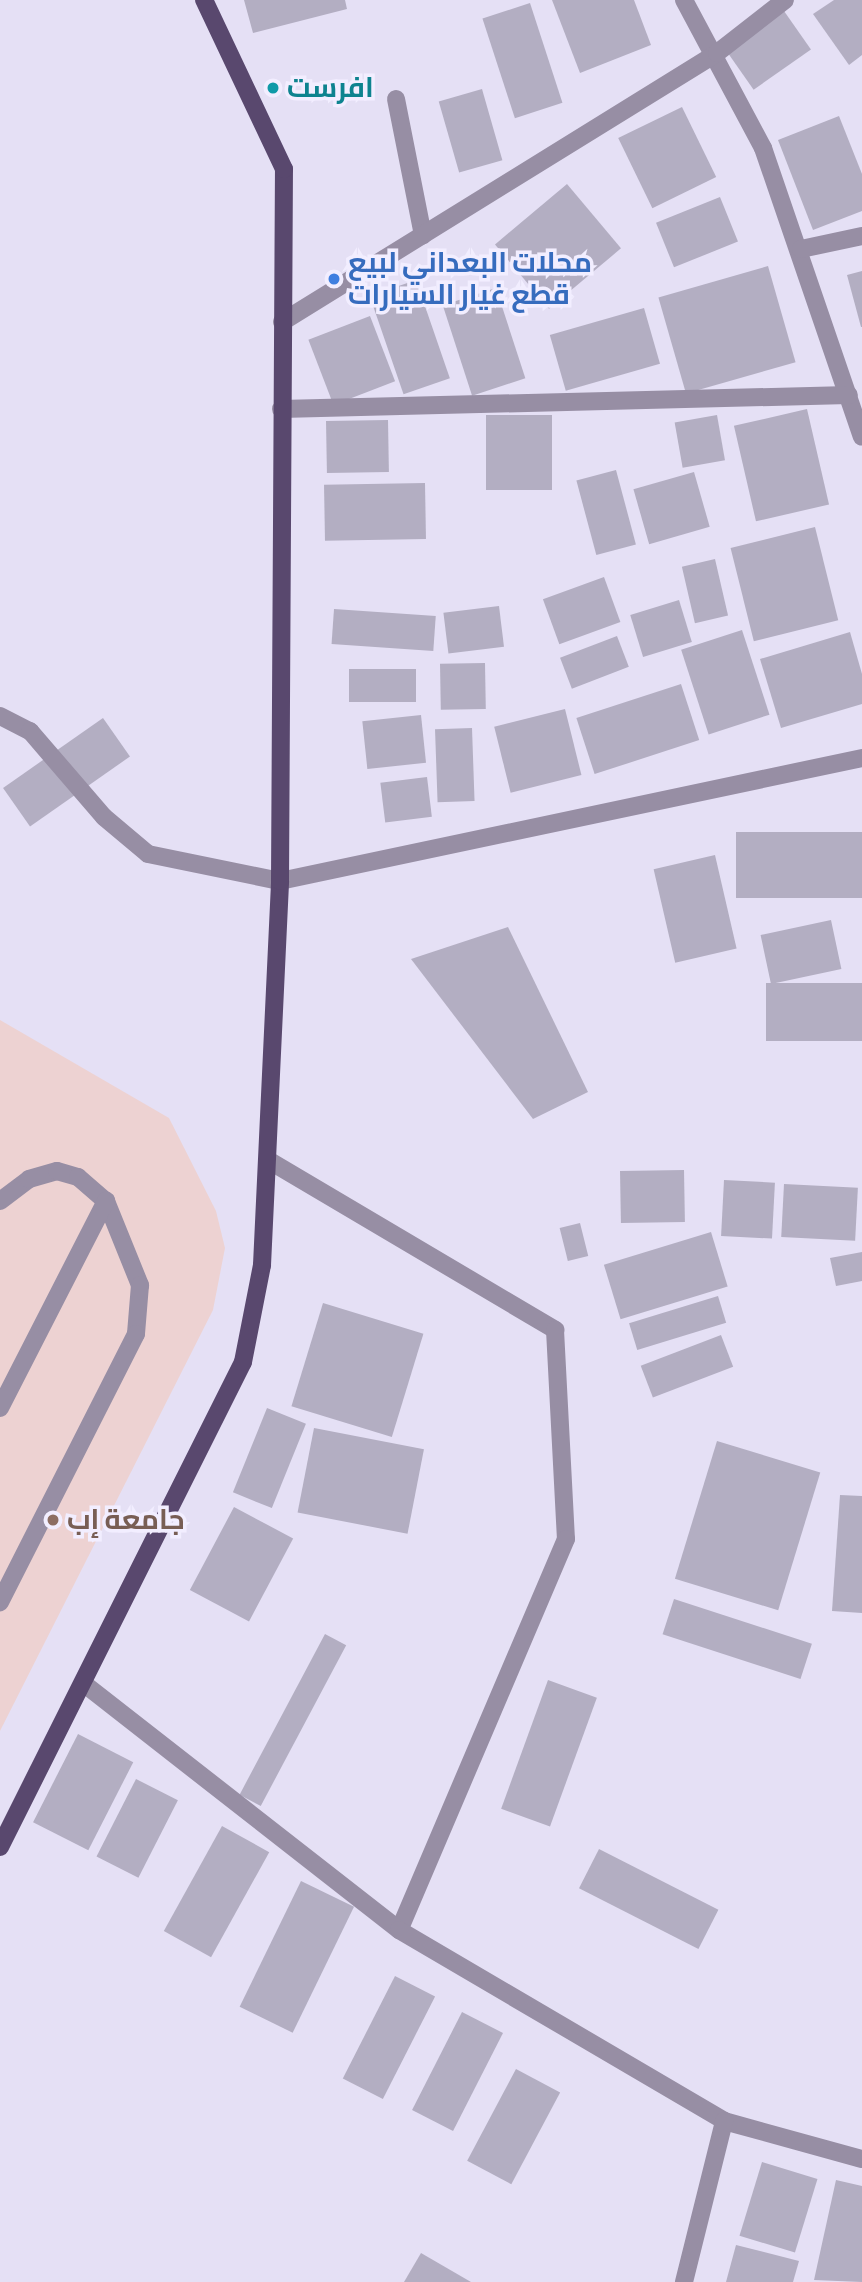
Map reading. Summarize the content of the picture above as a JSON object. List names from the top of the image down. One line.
{"places":["افرست","محلات البعداني لبيع قطع غيار السيارات","جامعة إب"]}
